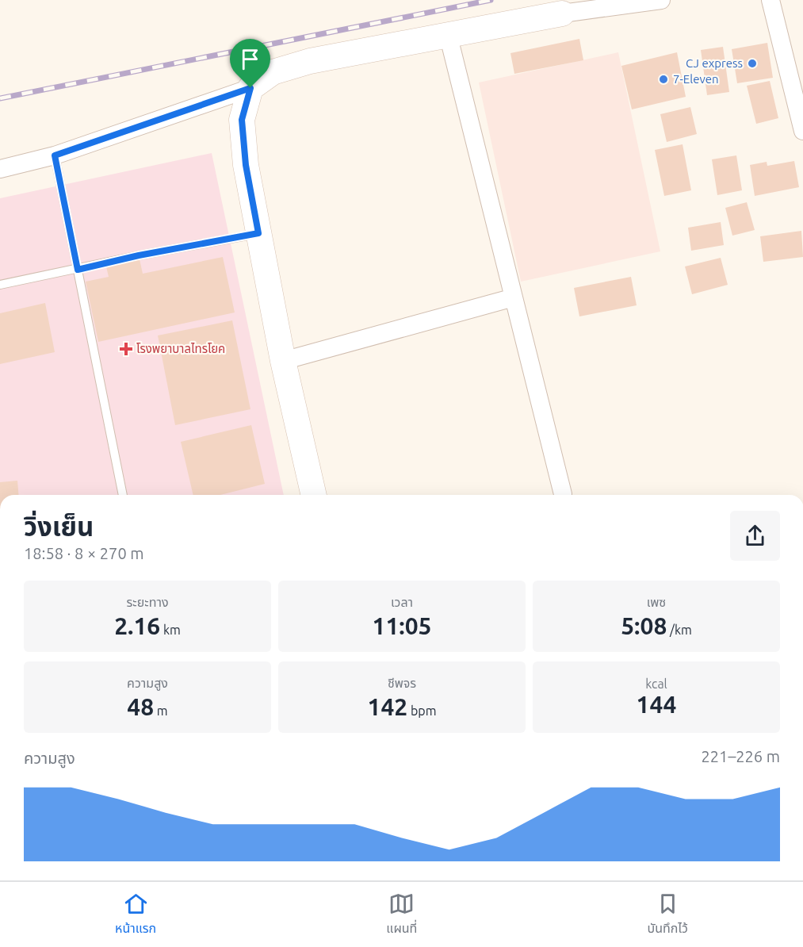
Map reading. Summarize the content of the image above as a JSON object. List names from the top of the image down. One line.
{"places":{"other":["CJ express","7-Eleven"],"health":["โรงพยาบาลไทรโยค"]},"page":{"heading":["วิ่งเย็น","18:58 · 8 × 270 m"],"stats":[["ระยะทาง","2.16 km"],["เวลา","11:05"],["เพซ","5:08 /km"],["ความสูง","48 m"],["ชีพจร","142 bpm"],["kcal","144"]],"chart":["ความสูง","221–226 m"],"tabs":["หน้าแรก","แผนที่","บันทึกไว้"]}}
